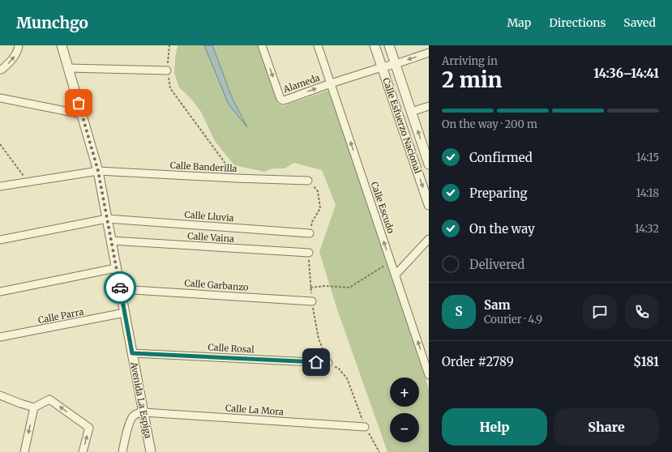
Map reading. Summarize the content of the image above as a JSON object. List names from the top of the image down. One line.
{"streets":{"street":["Alameda","Calle Esfuerzo Nacional","Calle Banderilla","Calle Escudo","Calle Lluvia","Calle Vaina","Calle Garbanzo","Calle Parra","Calle Rosal","Avenida La Espiga","Calle La Mora"]},"crossings":[["Alameda","Calle Esfuerzo Nacional"],["Alameda","Calle Escudo"],["Calle Banderilla","Avenida La Espiga"],["Calle Lluvia","Avenida La Espiga"],["Calle Vaina","Avenida La Espiga"],["Calle Garbanzo","Avenida La Espiga"],["Calle Parra","Avenida La Espiga"],["Calle Rosal","Avenida La Espiga"],["Avenida La Espiga","Calle La Mora"]],"one_way":["Calle Escudo"],"page":{"header":"Munchgo","nav":["Map","Directions","Saved"],"heading":["2 min","Arriving in","14:36–14:41"],"panel":["Sam","Courier · 4.9","Order #2789","$181"],"bar":"On the way · 200 m","list":[["Confirmed","14:15"],["Preparing","14:18"],["On the way","14:32"],"Delivered"],"round":"S","map_buttons":["+","−"],"buttons":["Help","Share"]}}
